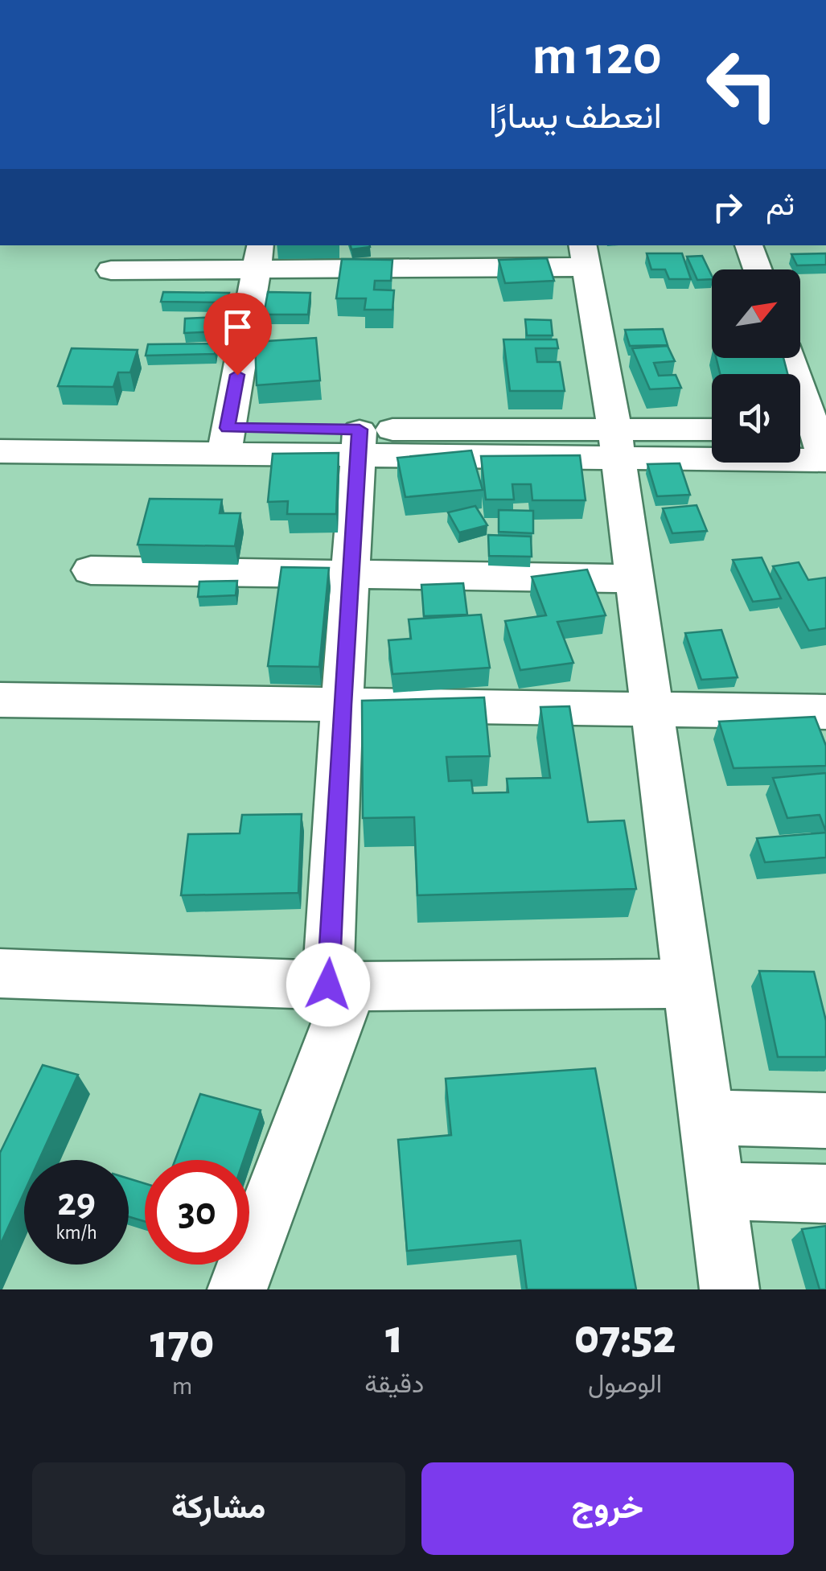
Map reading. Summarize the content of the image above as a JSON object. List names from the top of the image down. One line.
{"north":"top right","page":{"turn":["120 m","انعطف يسارًا"],"then":"ثم","speed":"29 km/h","limit":"30","eta":["07:52","الوصول","1","دقيقة","170","m"],"buttons":["خروج","مشاركة"]}}
